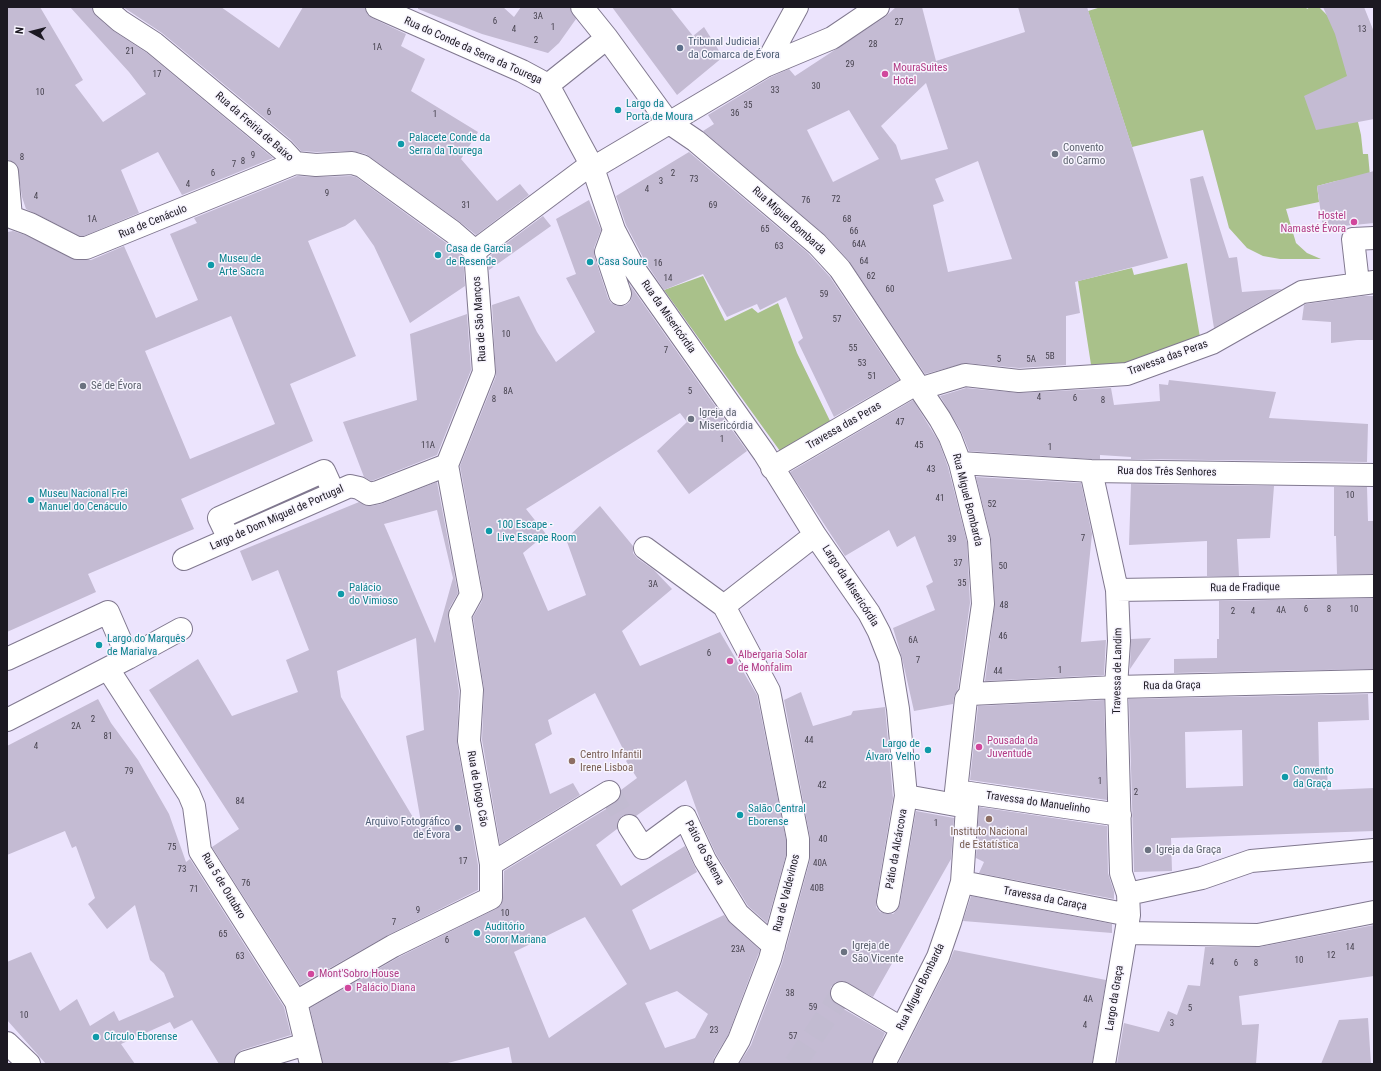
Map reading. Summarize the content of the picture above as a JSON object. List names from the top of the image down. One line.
{"streets":{"street":["Rua do Conde da Serra da Tourega","Rua da Freiria de Baixo","Rua Miguel Bombarda","Rua de Cenáculo","Rua da Misericórdia","Rua de São Manços","Travessa das Peras","Rua dos Três Senhores","Largo de Dom Miguel de Portugal","Largo da Misericórdia","Rua de Fradique","Travessa de Landim","Rua da Graça","Rua de Diogo Cão","Travessa do Manuelinho","Pátio da Alcárcova","Pátio do Salema","Rua 5 de Outubro","Rua de Valdevinos","Travessa da Caraça","Largo da Graça"]},"crossings":[["Rua da Freiria de Baixo","Rua de Cenáculo"],["Rua da Freiria de Baixo","Rua de São Manços"],["Rua Miguel Bombarda","Travessa das Peras"],["Rua Miguel Bombarda","Rua dos Três Senhores"],["Rua Miguel Bombarda","Rua da Graça"],["Rua Miguel Bombarda","Travessa do Manuelinho"],["Rua Miguel Bombarda","Travessa da Caraça"],["Rua da Misericórdia","Travessa das Peras"],["Rua da Misericórdia","Largo da Misericórdia"],["Rua de São Manços","Largo de Dom Miguel de Portugal"],["Rua de São Manços","Rua de Diogo Cão"],["Travessa das Peras","Largo da Misericórdia"],["Rua dos Três Senhores","Travessa de Landim"],["Largo de Dom Miguel de Portugal","Rua de Diogo Cão"],["Largo da Misericórdia","Travessa do Manuelinho"],["Largo da Misericórdia","Pátio da Alcárcova"],["Largo da Misericórdia","Rua de Valdevinos"],["Rua de Fradique","Travessa de Landim"],["Travessa de Landim","Rua da Graça"],["Travessa de Landim","Travessa do Manuelinho"],["Travessa de Landim","Largo da Graça"],["Rua de Diogo Cão","Rua 5 de Outubro"],["Travessa do Manuelinho","Pátio da Alcárcova"],["Pátio do Salema","Rua de Valdevinos"],["Travessa da Caraça","Largo da Graça"]],"places":["Tribunal Judicial da Comarca de Évora","MouraSuites Hotel","Largo da Porta de Moura","Palacete Conde da Serra da Tourega","Convento do Carmo","Hostel Namasté Évora","Casa de Garcia de Resende","Casa Soure","Museu de Arte Sacra","Sé de Évora","Igreja da Misericórdia","Museu Nacional Frei Manuel do Cenáculo","100 Escape - Live Escape Room","Palácio do Vimioso","Largo do Marquês de Marialva","Albergaria Solar de Monfalim","Pousada da Juventude","Largo de Álvaro Velho","Centro Infantil Irene Lisboa","Convento da Graça","Salão Central Eborense","Instituto Nacional de Estatística","Arquivo Fotográfico de Évora","Igreja da Graça","Auditório Soror Mariana","Igreja de São Vicente","Mont'Sobro House","Palácio Diana","Círculo Eborense"],"house_numbers":["3A","6","27","1","4","13","2","28","1A","21","29","17","30","33","10","35","6","36","1","9","8","8","7","6","2","73","3","4","4","9","4","72","76","31","69","1A","68","65","66","64A","63","64","16","62","14","60","59","57","10","55","7","5B","5","5A","53","51","8A","5","4","6","8","8","47","1","11A","45","1","43","10","41","52","7","39","37","50","35","3A","48","6","8","10","4A","2","4","46","6A","6","7","1","44","2","2A","81","44","4","79","1","42","2","84","1","40","75","17","40A","73","76","40B","71","9","10","7","65","6","14","23A","12","63","10","4","6","8","38","4A","59","5","10","3","4","23","57"],"north":"left"}
